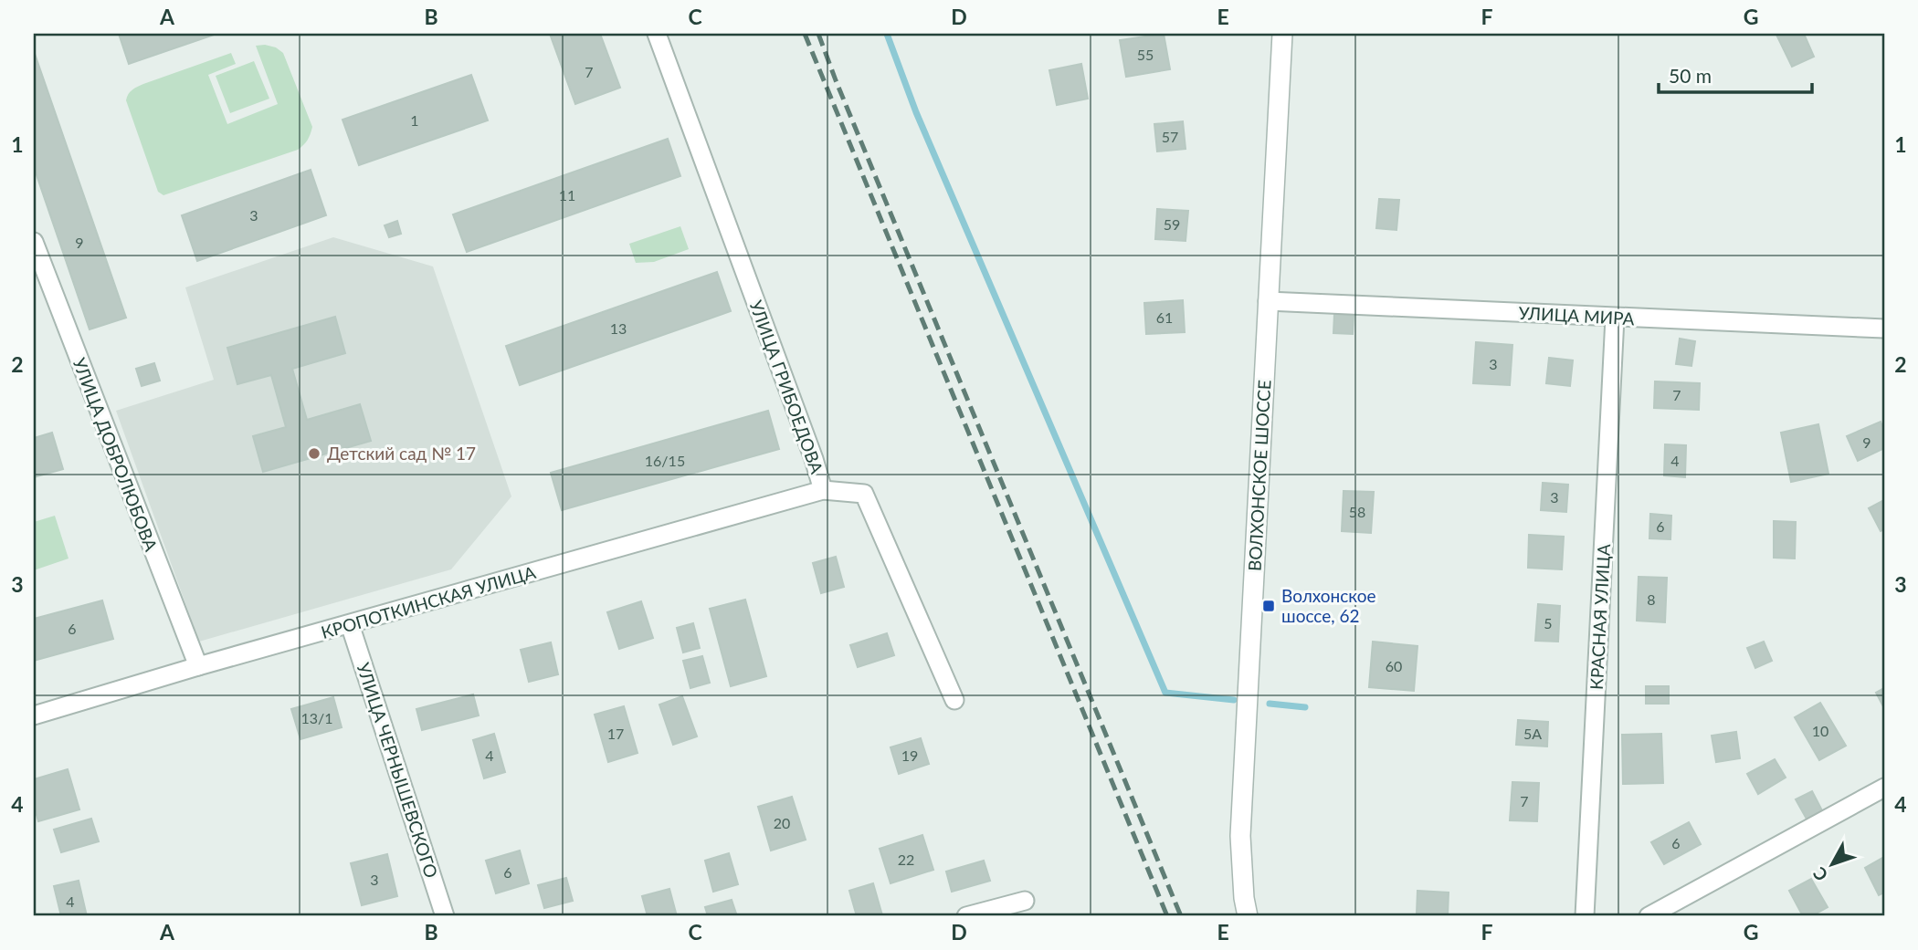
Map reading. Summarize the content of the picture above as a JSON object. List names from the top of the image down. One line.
{"streets":{"street":["УЛИЦА МИРА","УЛИЦА ГРИБОЕДОВА","УЛИЦА ДОБРОЛЮБОВА","ВОЛХОНСКОЕ ШОССЕ","КРОПОТКИНСКАЯ УЛИЦА","КРАСНАЯ УЛИЦА","УЛИЦА ЧЕРНЫШЕВСКОГО"]},"crossings":[["УЛИЦА МИРА","ВОЛХОНСКОЕ ШОССЕ"],["УЛИЦА МИРА","КРАСНАЯ УЛИЦА"],["УЛИЦА ГРИБОЕДОВА","КРОПОТКИНСКАЯ УЛИЦА"],["УЛИЦА ДОБРОЛЮБОВА","КРОПОТКИНСКАЯ УЛИЦА"],["КРОПОТКИНСКАЯ УЛИЦА","УЛИЦА ЧЕРНЫШЕВСКОГО"]],"places":{"other":["Детский сад № 17"],"transit":["Волхонское шоссе, 62"]},"house_numbers":["55","7","1","57","11","3","59","9","61","13","3","7","9","16/15","4","3","58","6","8","5","6","60","13/1","10","17","5А","4","19","7","20","6","22","6","3","4"],"scale_bar":"50 m","north":"bottom left","grid":{"columns":["A","B","C","D","E","F","G"],"rows":["1","2","3","4"]}}
